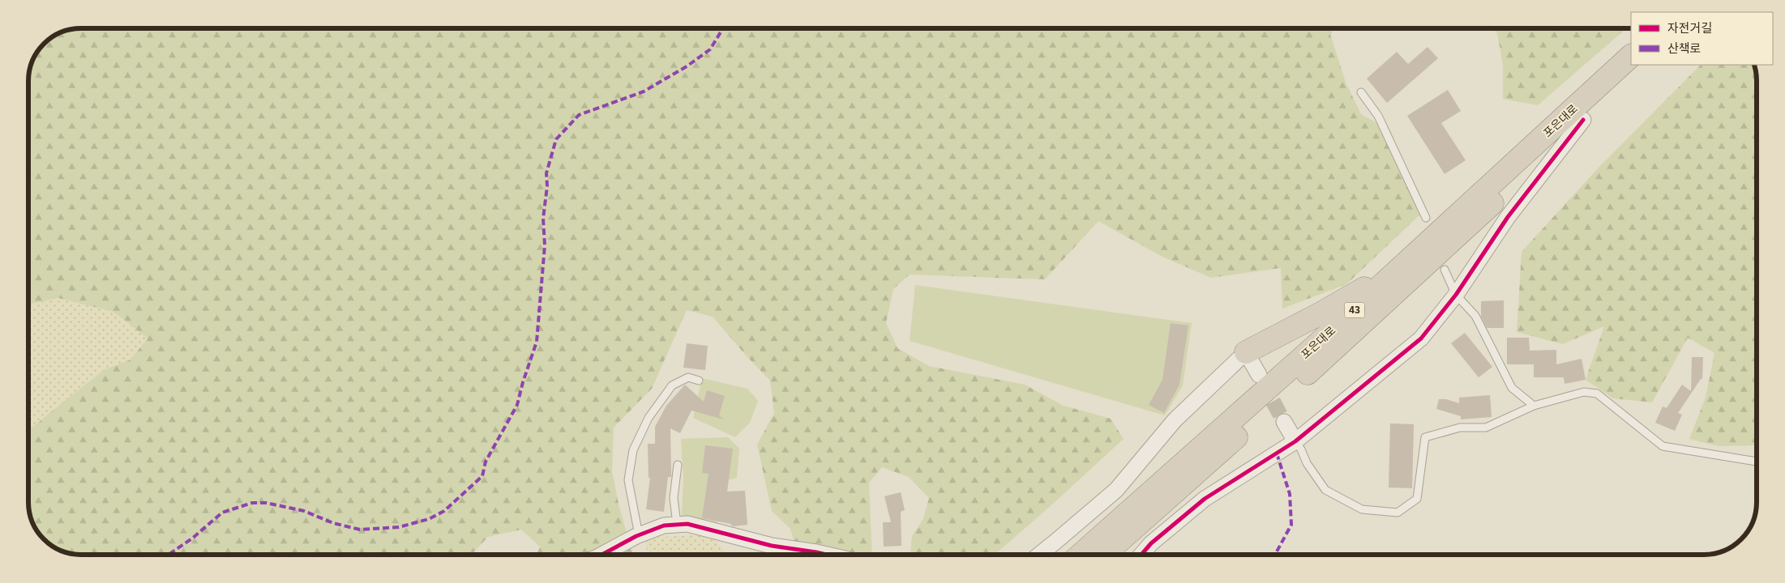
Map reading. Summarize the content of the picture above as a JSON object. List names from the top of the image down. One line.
{"streets":{"highway":["포은대로","43"]},"legend":["자전거길","산책로"]}
